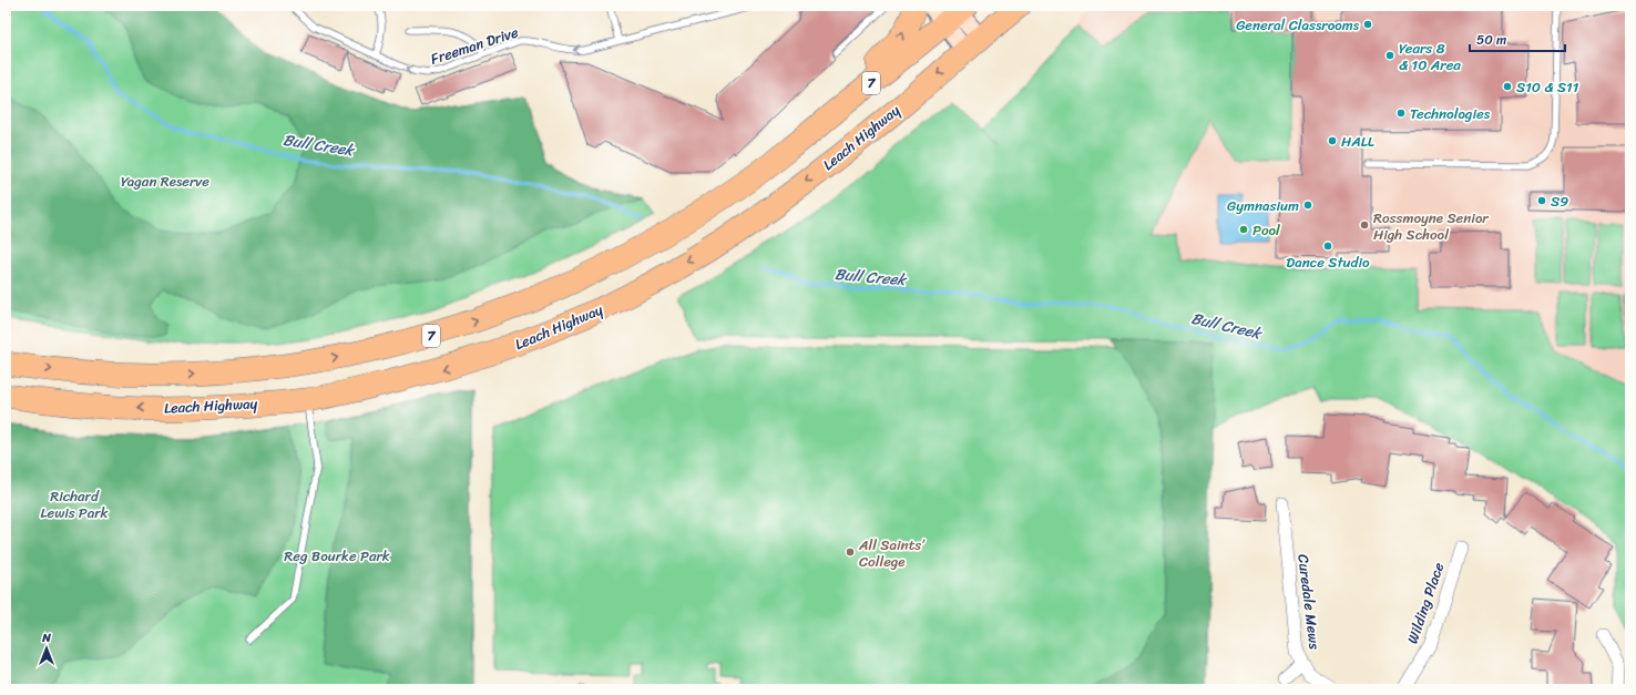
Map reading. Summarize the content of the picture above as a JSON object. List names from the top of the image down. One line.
{"streets":{"highway":["7","Leach Highway"],"street":["Curedale Mews","Wilding Place"],"lane":["Freeman Drive"]},"one_way":["Freeman Drive"],"water":["Bull Creek"],"parks":["Yagan Reserve","Richard Lewis Park","Reg Bourke Park"],"places":["General Classrooms","Years 8 & 10 Area","S10 & S11","Technologies","HALL","S9","Gymnasium","Rossmoyne Senior High School","Pool","Dance Studio","All Saints’ College"],"scale_bar":"50 m","north":"top"}
